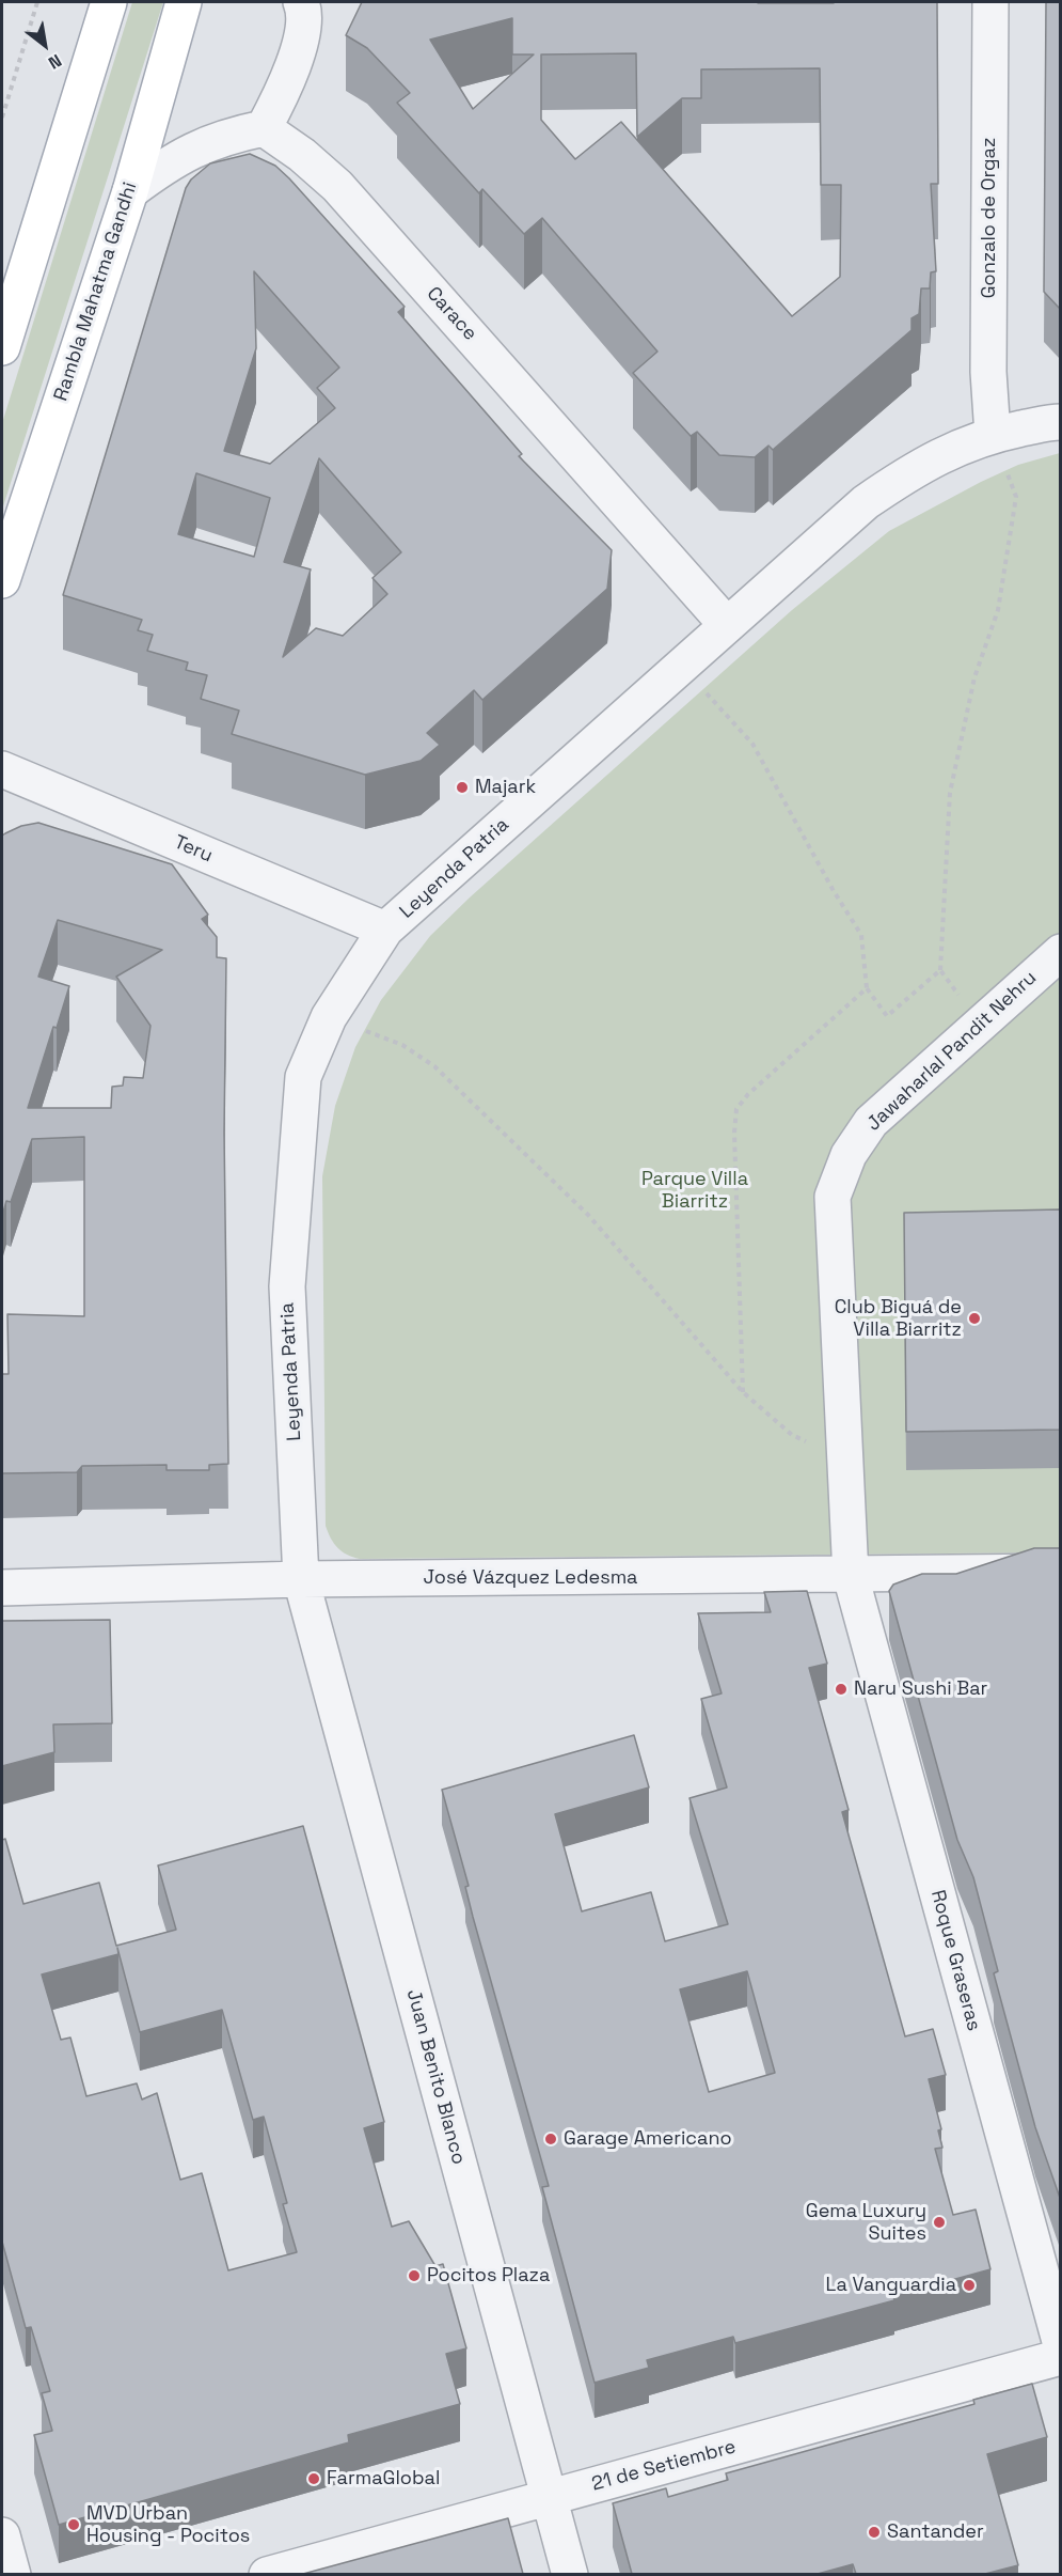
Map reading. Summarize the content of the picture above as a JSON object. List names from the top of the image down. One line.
{"streets":{"main road":["Rambla Mahatma Gandhi"],"street":["Gonzalo de Orgaz","Carace","Teru","Leyenda Patria","Jawaharlal Pandit Nehru","José Vázquez Ledesma","Roque Graseras","Juan Benito Blanco","21 de Setiembre"]},"crossings":[["Gonzalo de Orgaz","Leyenda Patria"],["Carace","Leyenda Patria"],["Teru","Leyenda Patria"],["Leyenda Patria","José Vázquez Ledesma"],["Leyenda Patria","Juan Benito Blanco"],["Jawaharlal Pandit Nehru","José Vázquez Ledesma"],["Jawaharlal Pandit Nehru","Roque Graseras"],["José Vázquez Ledesma","Roque Graseras"],["José Vázquez Ledesma","Juan Benito Blanco"],["Juan Benito Blanco","21 de Setiembre"]],"parks":["Parque Villa Biarritz"],"places":["Majark","Club Biguá de Villa Biarritz","Naru Sushi Bar","Garage Americano","Gema Luxury Suites","Pocitos Plaza","La Vanguardia","FarmaGlobal","MVD Urban Housing - Pocitos","Santander"],"north":"bottom right"}
